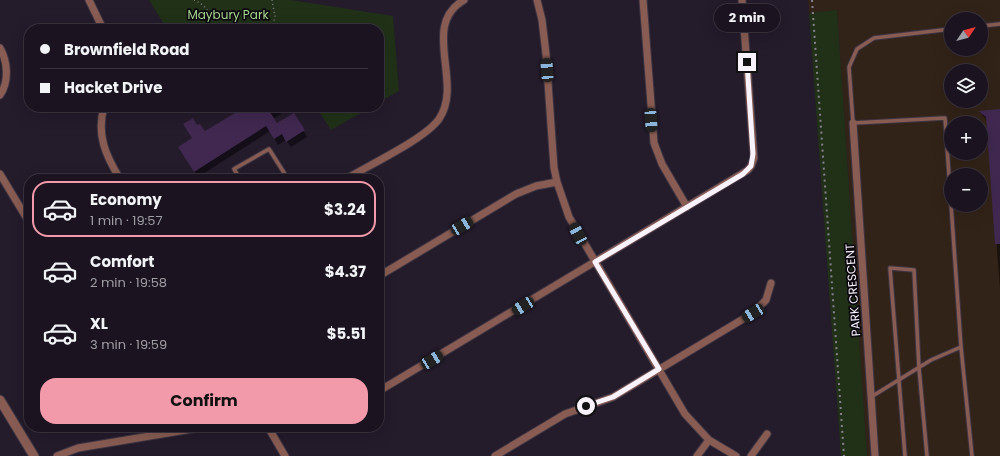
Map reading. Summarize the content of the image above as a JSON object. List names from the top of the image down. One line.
{"streets":{"street":["PARK CRESCENT"]},"parks":["Maybury Park"],"north":"top right","page":{"bubble":"2 min","map_buttons":["+","−"],"banner":["Brownfield Road","Hacket Drive"],"list":[{"name":"Economy","note":"1 min · 19:57","value":"$3.24"},{"name":"Comfort","note":"2 min · 19:58","value":"$4.37"},{"name":"XL","note":"3 min · 19:59","value":"$5.51"}],"buttons":"Confirm"}}
